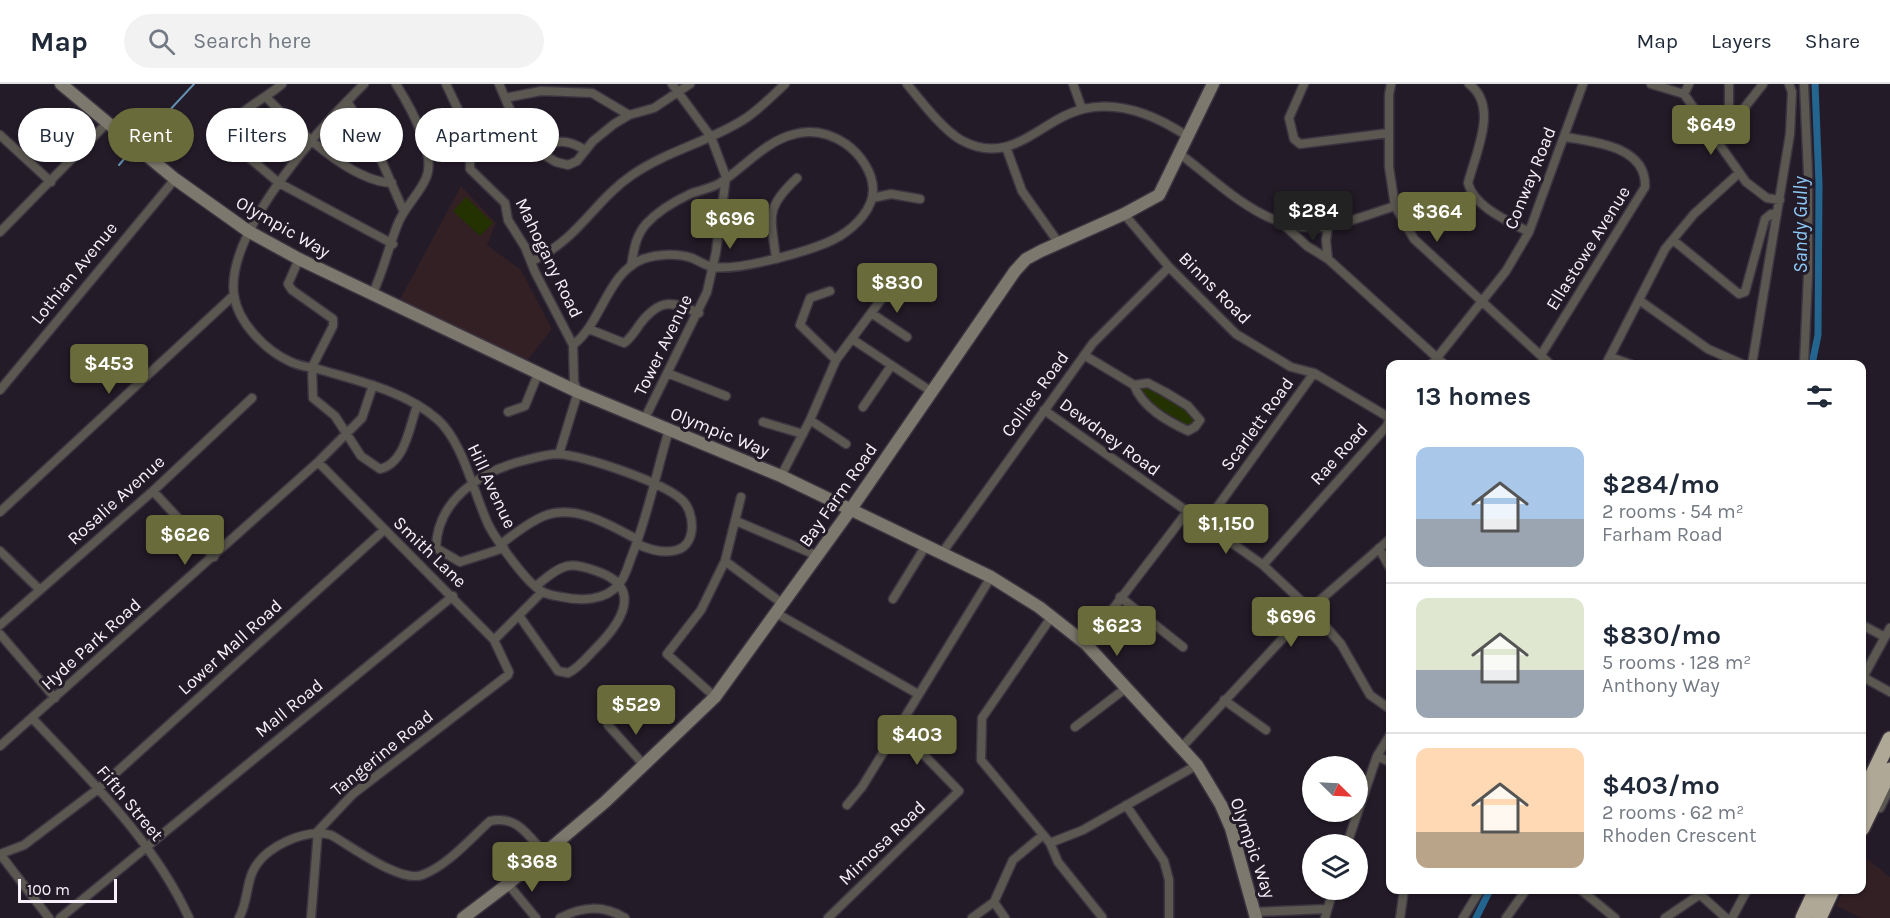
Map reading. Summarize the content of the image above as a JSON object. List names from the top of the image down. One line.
{"streets":{"street":["Conway Road","Olympic Way","Ellastowe Avenue","Mahogany Road","Lothian Avenue","Binns Road","Tower Avenue","Collies Road","Scarlett Road","Dewdney Road","Rae Road","Hill Avenue","Bay Farm Road","Rosalie Avenue","Smith Lane","Hyde Park Road","Lower Mall Road","Mall Road","Tangerine Road","Fifth Street","Mimosa Road"]},"crossings":[["Conway Road","Ellastowe Avenue"],["Olympic Way","Mahogany Road"],["Olympic Way","Lothian Avenue"],["Olympic Way","Tower Avenue"],["Olympic Way","Collies Road"],["Olympic Way","Bay Farm Road"],["Binns Road","Collies Road"],["Binns Road","Scarlett Road"],["Binns Road","Bay Farm Road"],["Collies Road","Dewdney Road"],["Scarlett Road","Dewdney Road"],["Dewdney Road","Rae Road"],["Hill Avenue","Hyde Park Road"],["Smith Lane","Hyde Park Road"],["Smith Lane","Lower Mall Road"],["Smith Lane","Mall Road"],["Smith Lane","Tangerine Road"],["Hyde Park Road","Fifth Street"],["Lower Mall Road","Fifth Street"],["Mall Road","Fifth Street"]],"water":["Sandy Gully"],"scale_bar":"100 m","north":"bottom right","page":{"header":"Map","search":"Search here","nav":["Map","Layers","Share"],"price":["$649","$284","$364","$696","$830","$453","$1,150","$626","$696","$623","$529","$403","$368"],"chip":["Buy","Rent","Filters","New","Apartment"],"heading":"13 homes","list":[{"name":"$284/mo","note":"2 rooms · 54 m² · Farham Road"},{"name":"$830/mo","note":"5 rooms · 128 m² · Anthony Way"},{"name":"$403/mo","note":"2 rooms · 62 m² · Rhoden Crescent"}],"scale":"100 m"}}
